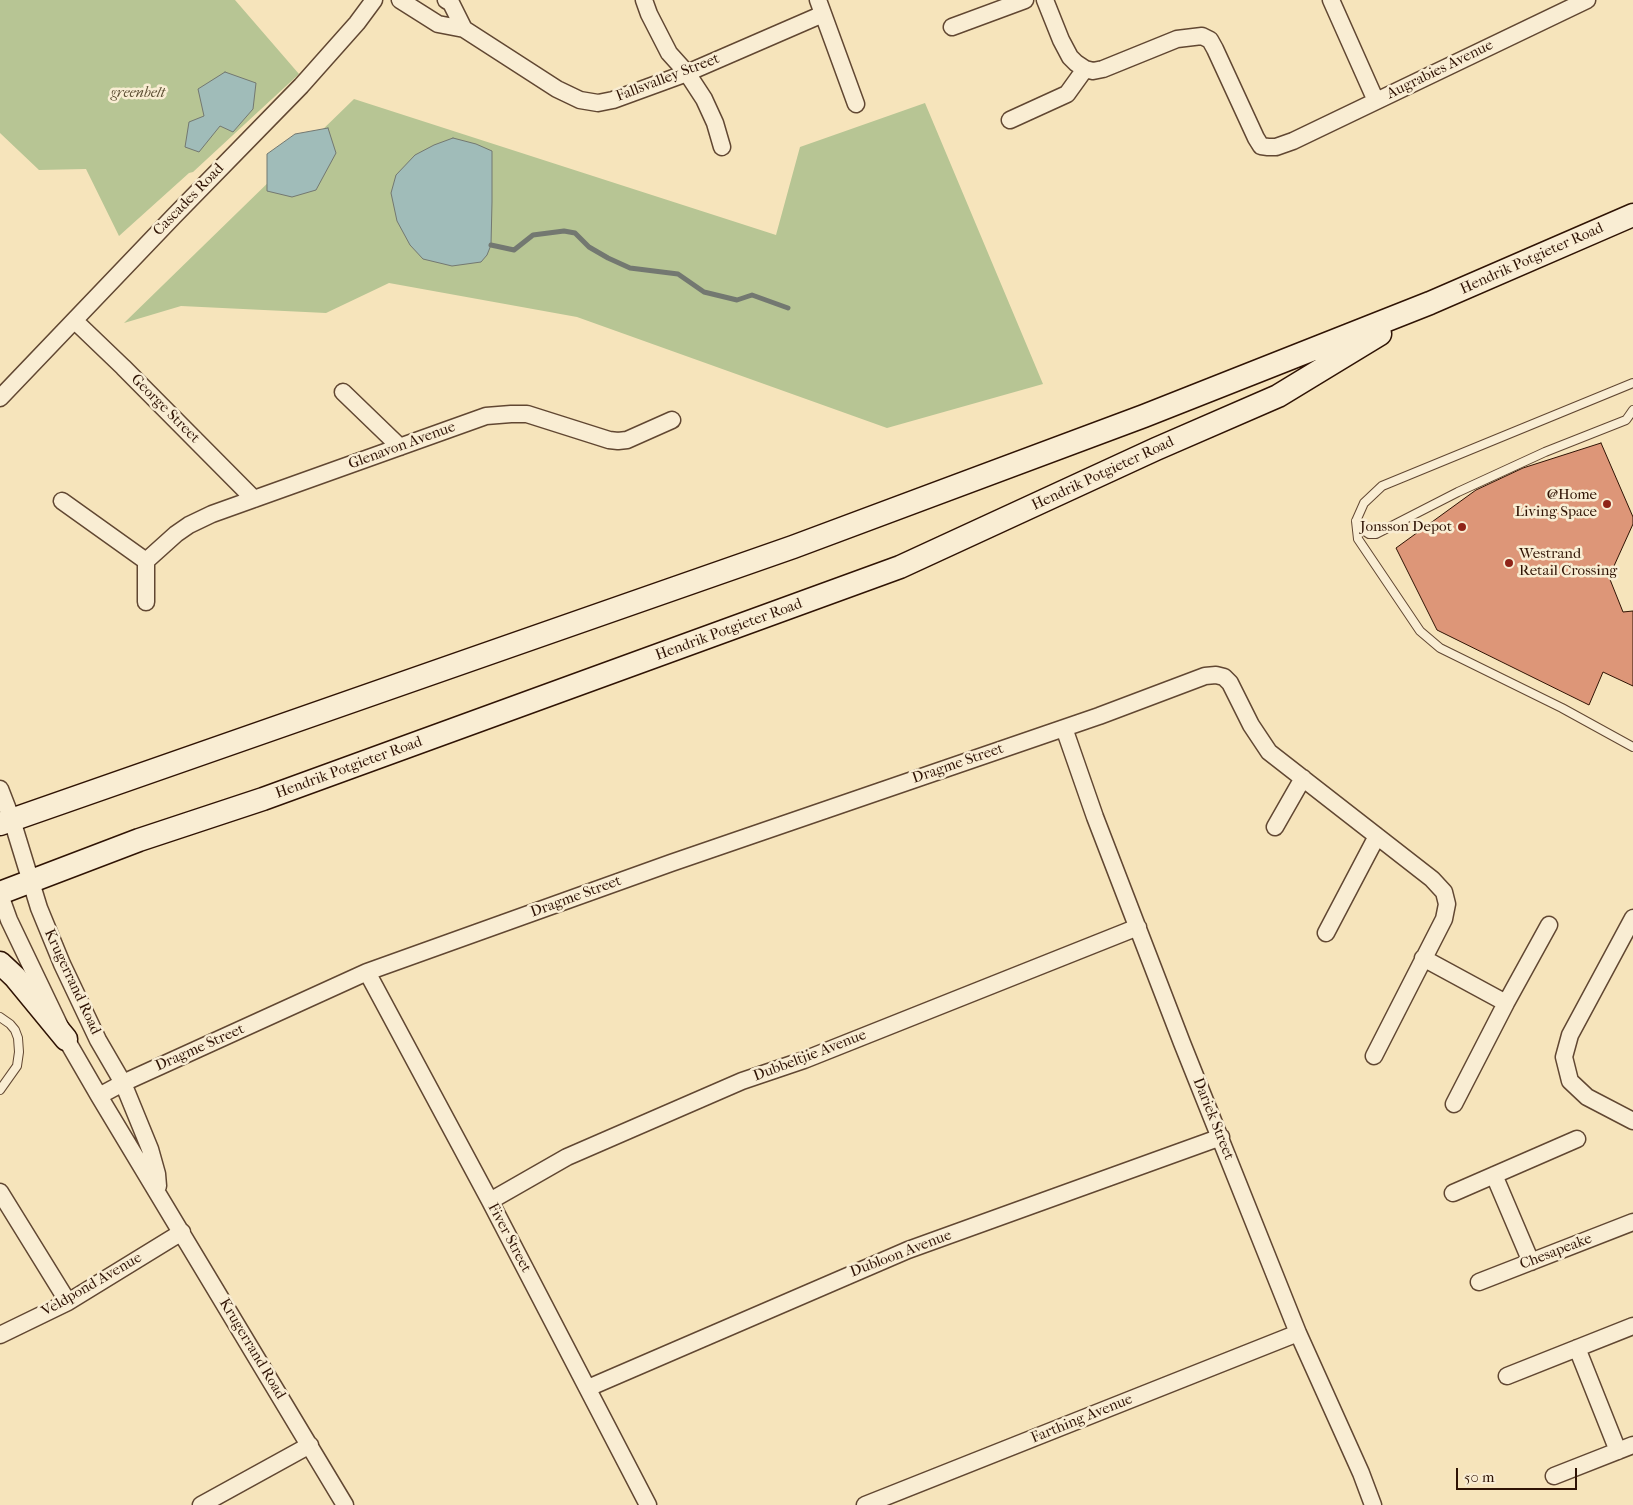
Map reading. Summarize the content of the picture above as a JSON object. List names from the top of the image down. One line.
{"streets":{"main road":["Hendrik Potgieter Road"],"street":["Augrabies Avenue","Fallsvalley Street","Cascades Road","George Street","Glenavon Avenue","Dragme Street","Krugerrand Road","Dubbeltjie Avenue","Dariek Street","Fiver Street","Chesapeake","Dubloon Avenue","Veldpond Avenue","Farthing Avenue"]},"crossings":[["Cascades Road","George Street"],["Hendrik Potgieter Road","Krugerrand Road"],["George Street","Glenavon Avenue"],["Dragme Street","Krugerrand Road"],["Dragme Street","Dariek Street"],["Dragme Street","Fiver Street"],["Krugerrand Road","Veldpond Avenue"],["Dubbeltjie Avenue","Dariek Street"],["Dubbeltjie Avenue","Fiver Street"],["Dariek Street","Dubloon Avenue"],["Dariek Street","Farthing Avenue"],["Fiver Street","Dubloon Avenue"]],"parks":["greenbelt"],"places":["@Home Living Space","Jonsson Depot","Westrand Retail Crossing"],"scale_bar":"50 m"}
